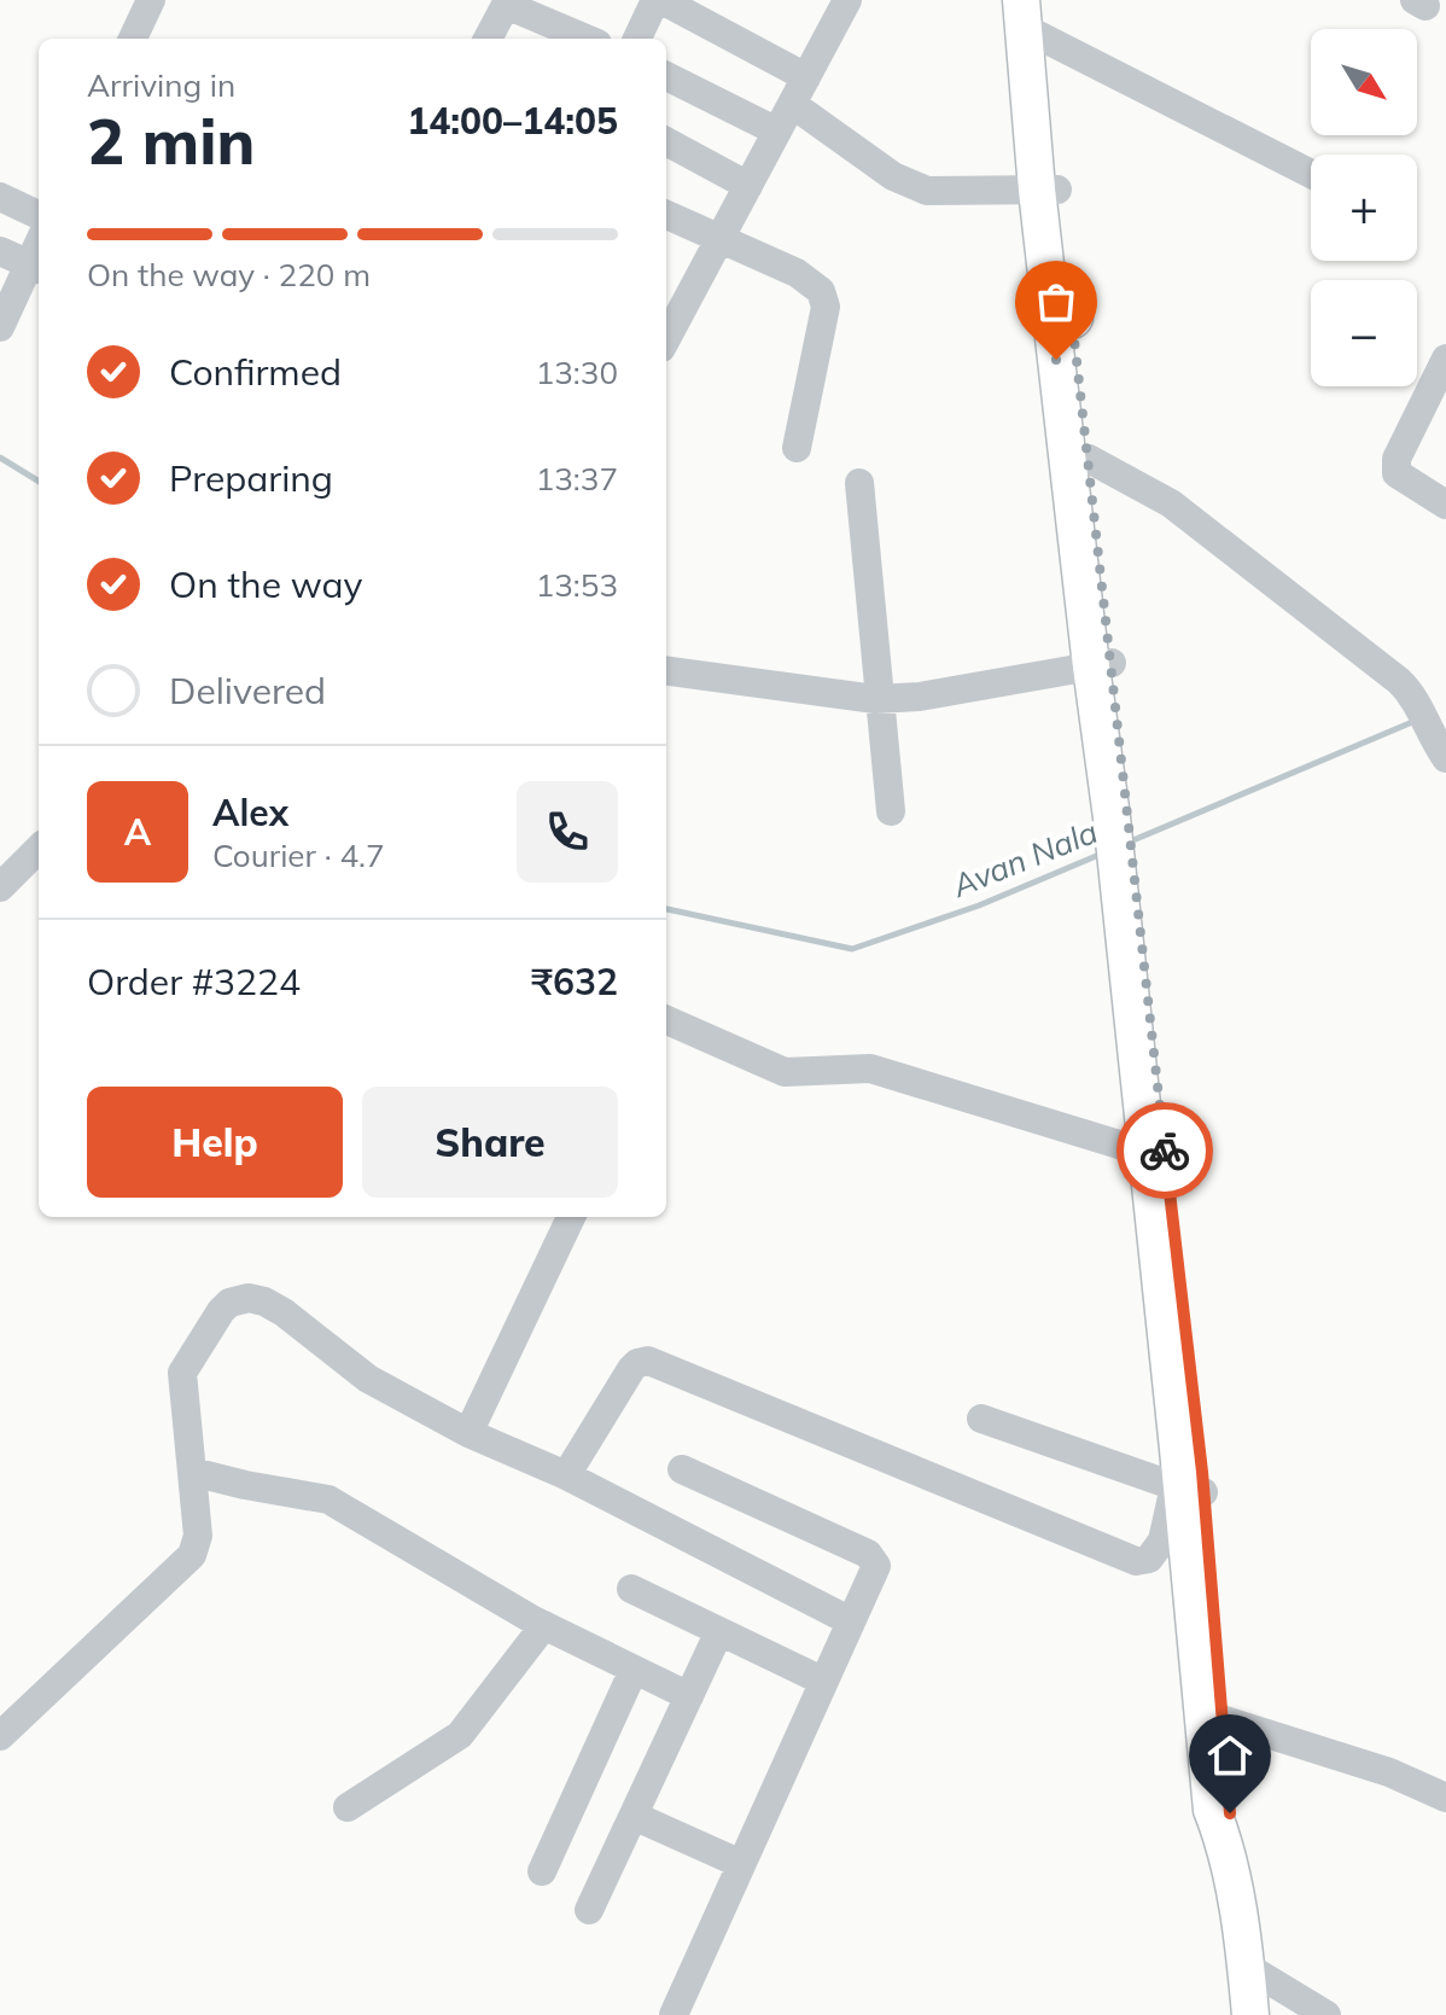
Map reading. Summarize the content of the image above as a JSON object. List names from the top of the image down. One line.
{"water":["Avan Nala"],"north":"bottom right","page":{"map_buttons":["+","−"],"heading":["2 min","Arriving in","14:00–14:05"],"panel":["Alex","Courier · 4.7","Order #3224","₹632"],"bar":"On the way · 220 m","list":[["Confirmed","13:30"],["Preparing","13:37"],["On the way","13:53"],"Delivered"],"round":"A","buttons":["Help","Share"]}}
